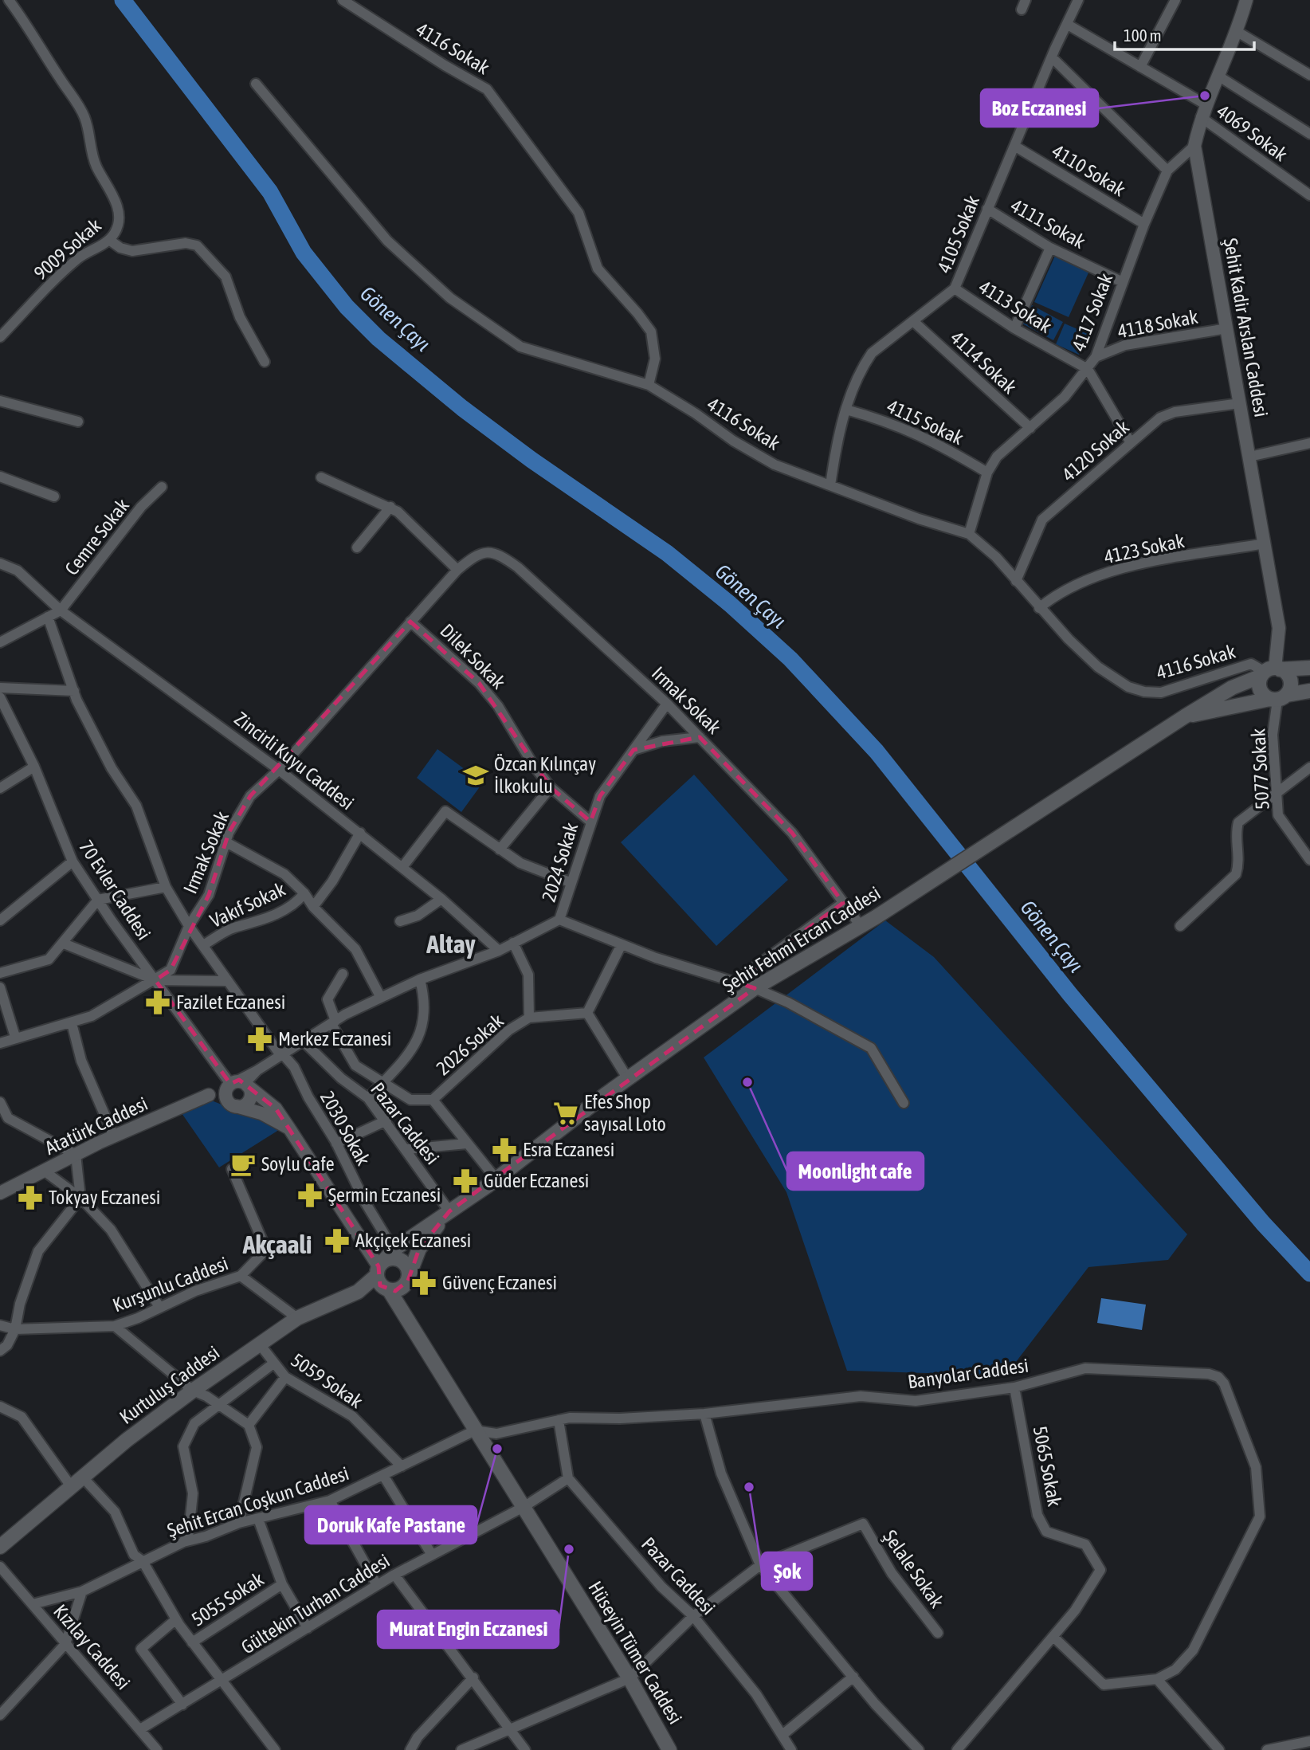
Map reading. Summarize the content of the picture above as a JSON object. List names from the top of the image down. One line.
{"streets":{"main road":["Şehit Fehmi Ercan Caddesi","Kurtuluş Caddesi","Hüseyin Tümer Caddesi"],"street":["4116 Sokak","4069 Sokak","4110 Sokak","4111 Sokak","4105 Sokak","9009 Sokak","4113 Sokak","4117 Sokak","4118 Sokak","Şehit Kadir Arslan Caddesi","4114 Sokak","4115 Sokak","4120 Sokak","Cemre Sokak","4123 Sokak","Dilek Sokak","Irmak Sokak","Zincirli Kuyu Caddesi","5077 Sokak","2024 Sokak","70 Evler Caddesi","Vakıf Sokak","2026 Sokak","Pazar Caddesi","Atatürk Caddesi","2030 Sokak","Kurşunlu Caddesi","Banyolar Caddesi","5059 Sokak","5065 Sokak","Şehit Ercan Coşkun Caddesi","Şelale Sokak","5055 Sokak","Gültekin Turhan Caddesi","Kızılay Caddesi"]},"crossings":[["4116 Sokak","4105 Sokak"],["4116 Sokak","4117 Sokak"],["4116 Sokak","Şehit Kadir Arslan Caddesi"],["4116 Sokak","4120 Sokak"],["4116 Sokak","4123 Sokak"],["4116 Sokak","Şehit Fehmi Ercan Caddesi"],["4069 Sokak","Şehit Kadir Arslan Caddesi"],["4110 Sokak","4105 Sokak"],["4110 Sokak","4117 Sokak"],["4111 Sokak","4105 Sokak"],["4111 Sokak","4117 Sokak"],["4105 Sokak","4113 Sokak"],["4105 Sokak","4114 Sokak"],["4105 Sokak","4115 Sokak"],["4113 Sokak","4117 Sokak"],["4117 Sokak","4118 Sokak"],["4117 Sokak","Şehit Kadir Arslan Caddesi"],["4117 Sokak","4114 Sokak"],["4117 Sokak","4115 Sokak"],["4118 Sokak","Şehit Kadir Arslan Caddesi"],["Şehit Kadir Arslan Caddesi","4120 Sokak"],["Şehit Kadir Arslan Caddesi","4123 Sokak"],["Şehit Kadir Arslan Caddesi","Şehit Fehmi Ercan Caddesi"],["Cemre Sokak","Zincirli Kuyu Caddesi"],["Dilek Sokak","Irmak Sokak"],["Dilek Sokak","2024 Sokak"],["Irmak Sokak","Zincirli Kuyu Caddesi"],["Irmak Sokak","2024 Sokak"],["Irmak Sokak","70 Evler Caddesi"],["Irmak Sokak","Şehit Fehmi Ercan Caddesi"],["Irmak Sokak","2030 Sokak"],["5077 Sokak","Şehit Fehmi Ercan Caddesi"],["70 Evler Caddesi","Atatürk Caddesi"],["Vakıf Sokak","2030 Sokak"],["Şehit Fehmi Ercan Caddesi","Pazar Caddesi"],["Şehit Fehmi Ercan Caddesi","2030 Sokak"],["Şehit Fehmi Ercan Caddesi","Kurtuluş Caddesi"],["Şehit Fehmi Ercan Caddesi","Hüseyin Tümer Caddesi"],["Pazar Caddesi","Gültekin Turhan Caddesi"],["Banyolar Caddesi","5065 Sokak"],["Banyolar Caddesi","Şehit Ercan Coşkun Caddesi"],["Banyolar Caddesi","Hüseyin Tümer Caddesi"],["5059 Sokak","Kurtuluş Caddesi"],["5059 Sokak","Şehit Ercan Coşkun Caddesi"],["Kurtuluş Caddesi","Hüseyin Tümer Caddesi"],["Şehit Ercan Coşkun Caddesi","Kızılay Caddesi"],["Şehit Ercan Coşkun Caddesi","Hüseyin Tümer Caddesi"],["Gültekin Turhan Caddesi","Kızılay Caddesi"],["Gültekin Turhan Caddesi","Hüseyin Tümer Caddesi"]],"districts":["Altay","Akçaali"],"water":["Gönen Çayı"],"places":{"other":["Boz Eczanesi","Moonlight cafe","Doruk Kafe Pastane","Şok","Murat Engin Eczanesi"],"school or university":["Özcan Kılınçay İlkokulu"],"pharmacy":["Fazilet Eczanesi","Merkez Eczanesi","Esra Eczanesi","Güder Eczanesi","Şermin Eczanesi","Tokyay Eczanesi","Akçiçek Eczanesi","Güvenç Eczanesi"],"supermarket":["Efes Shop sayısal Loto"],"cafe":["Soylu Cafe"]},"scale_bar":"100 m"}
